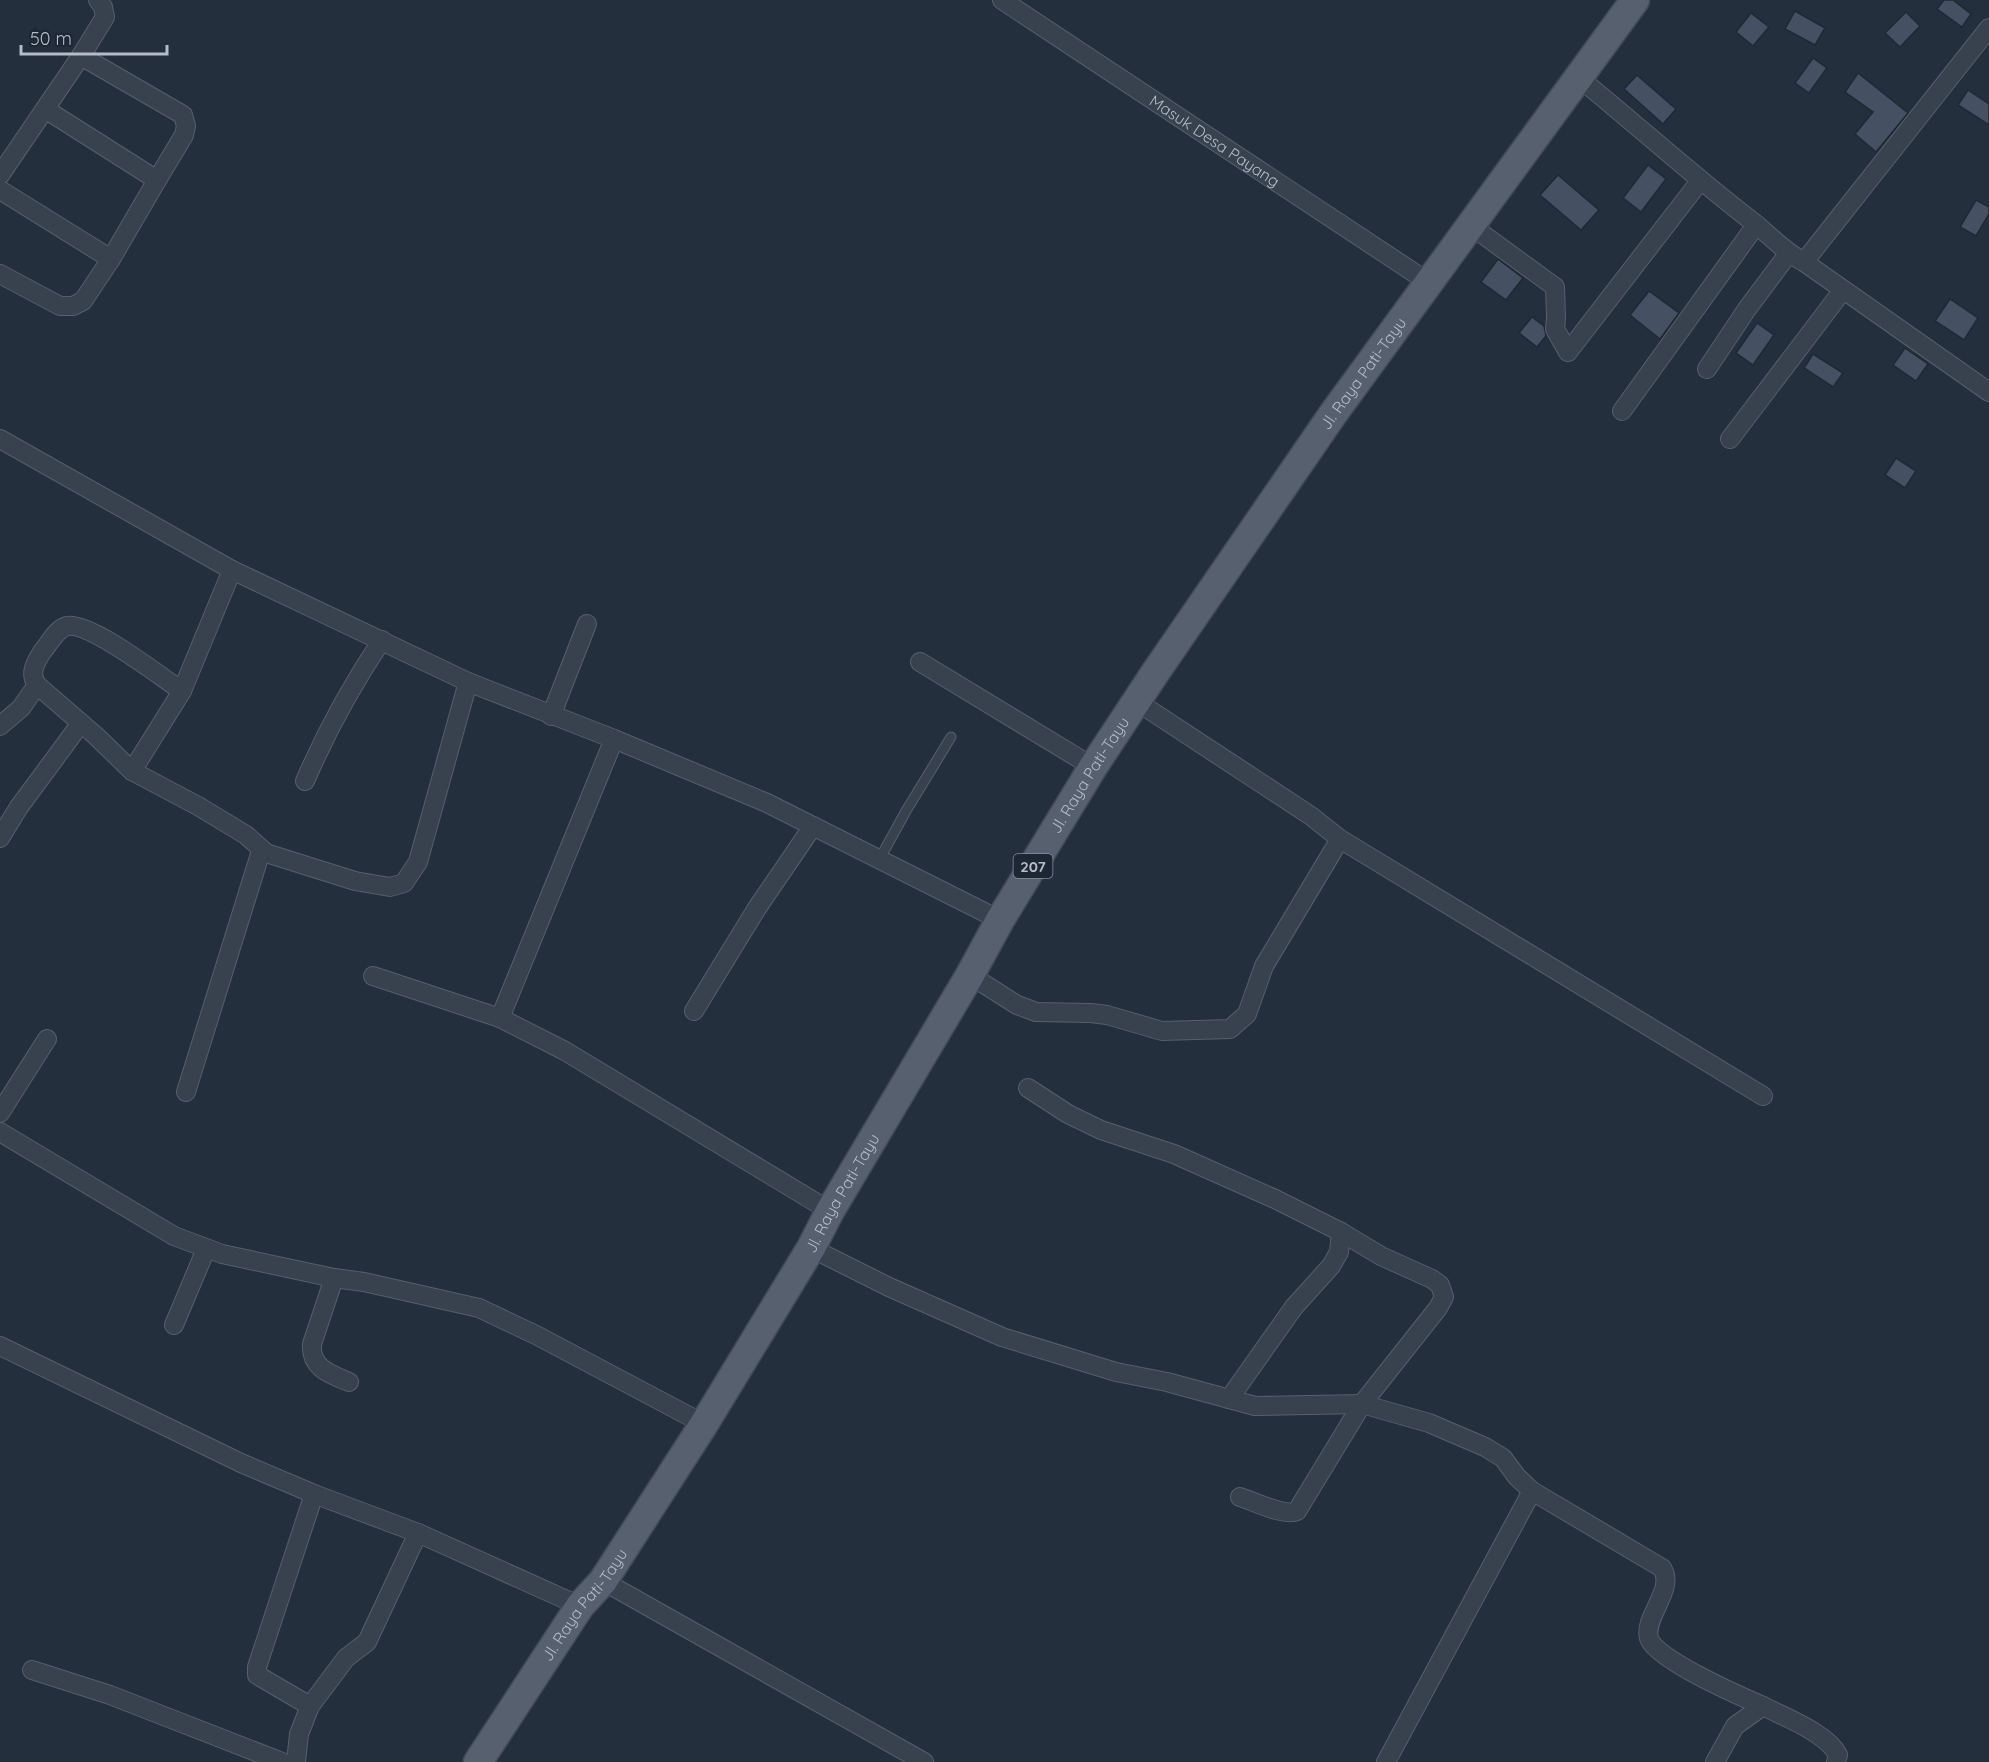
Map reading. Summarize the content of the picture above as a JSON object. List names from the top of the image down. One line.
{"streets":{"main road":["Jl. Raya Pati-Tayu","207"],"street":["Masuk Desa Payang"]},"crossings":[["Masuk Desa Payang","Jl. Raya Pati-Tayu"]],"scale_bar":"50 m"}
